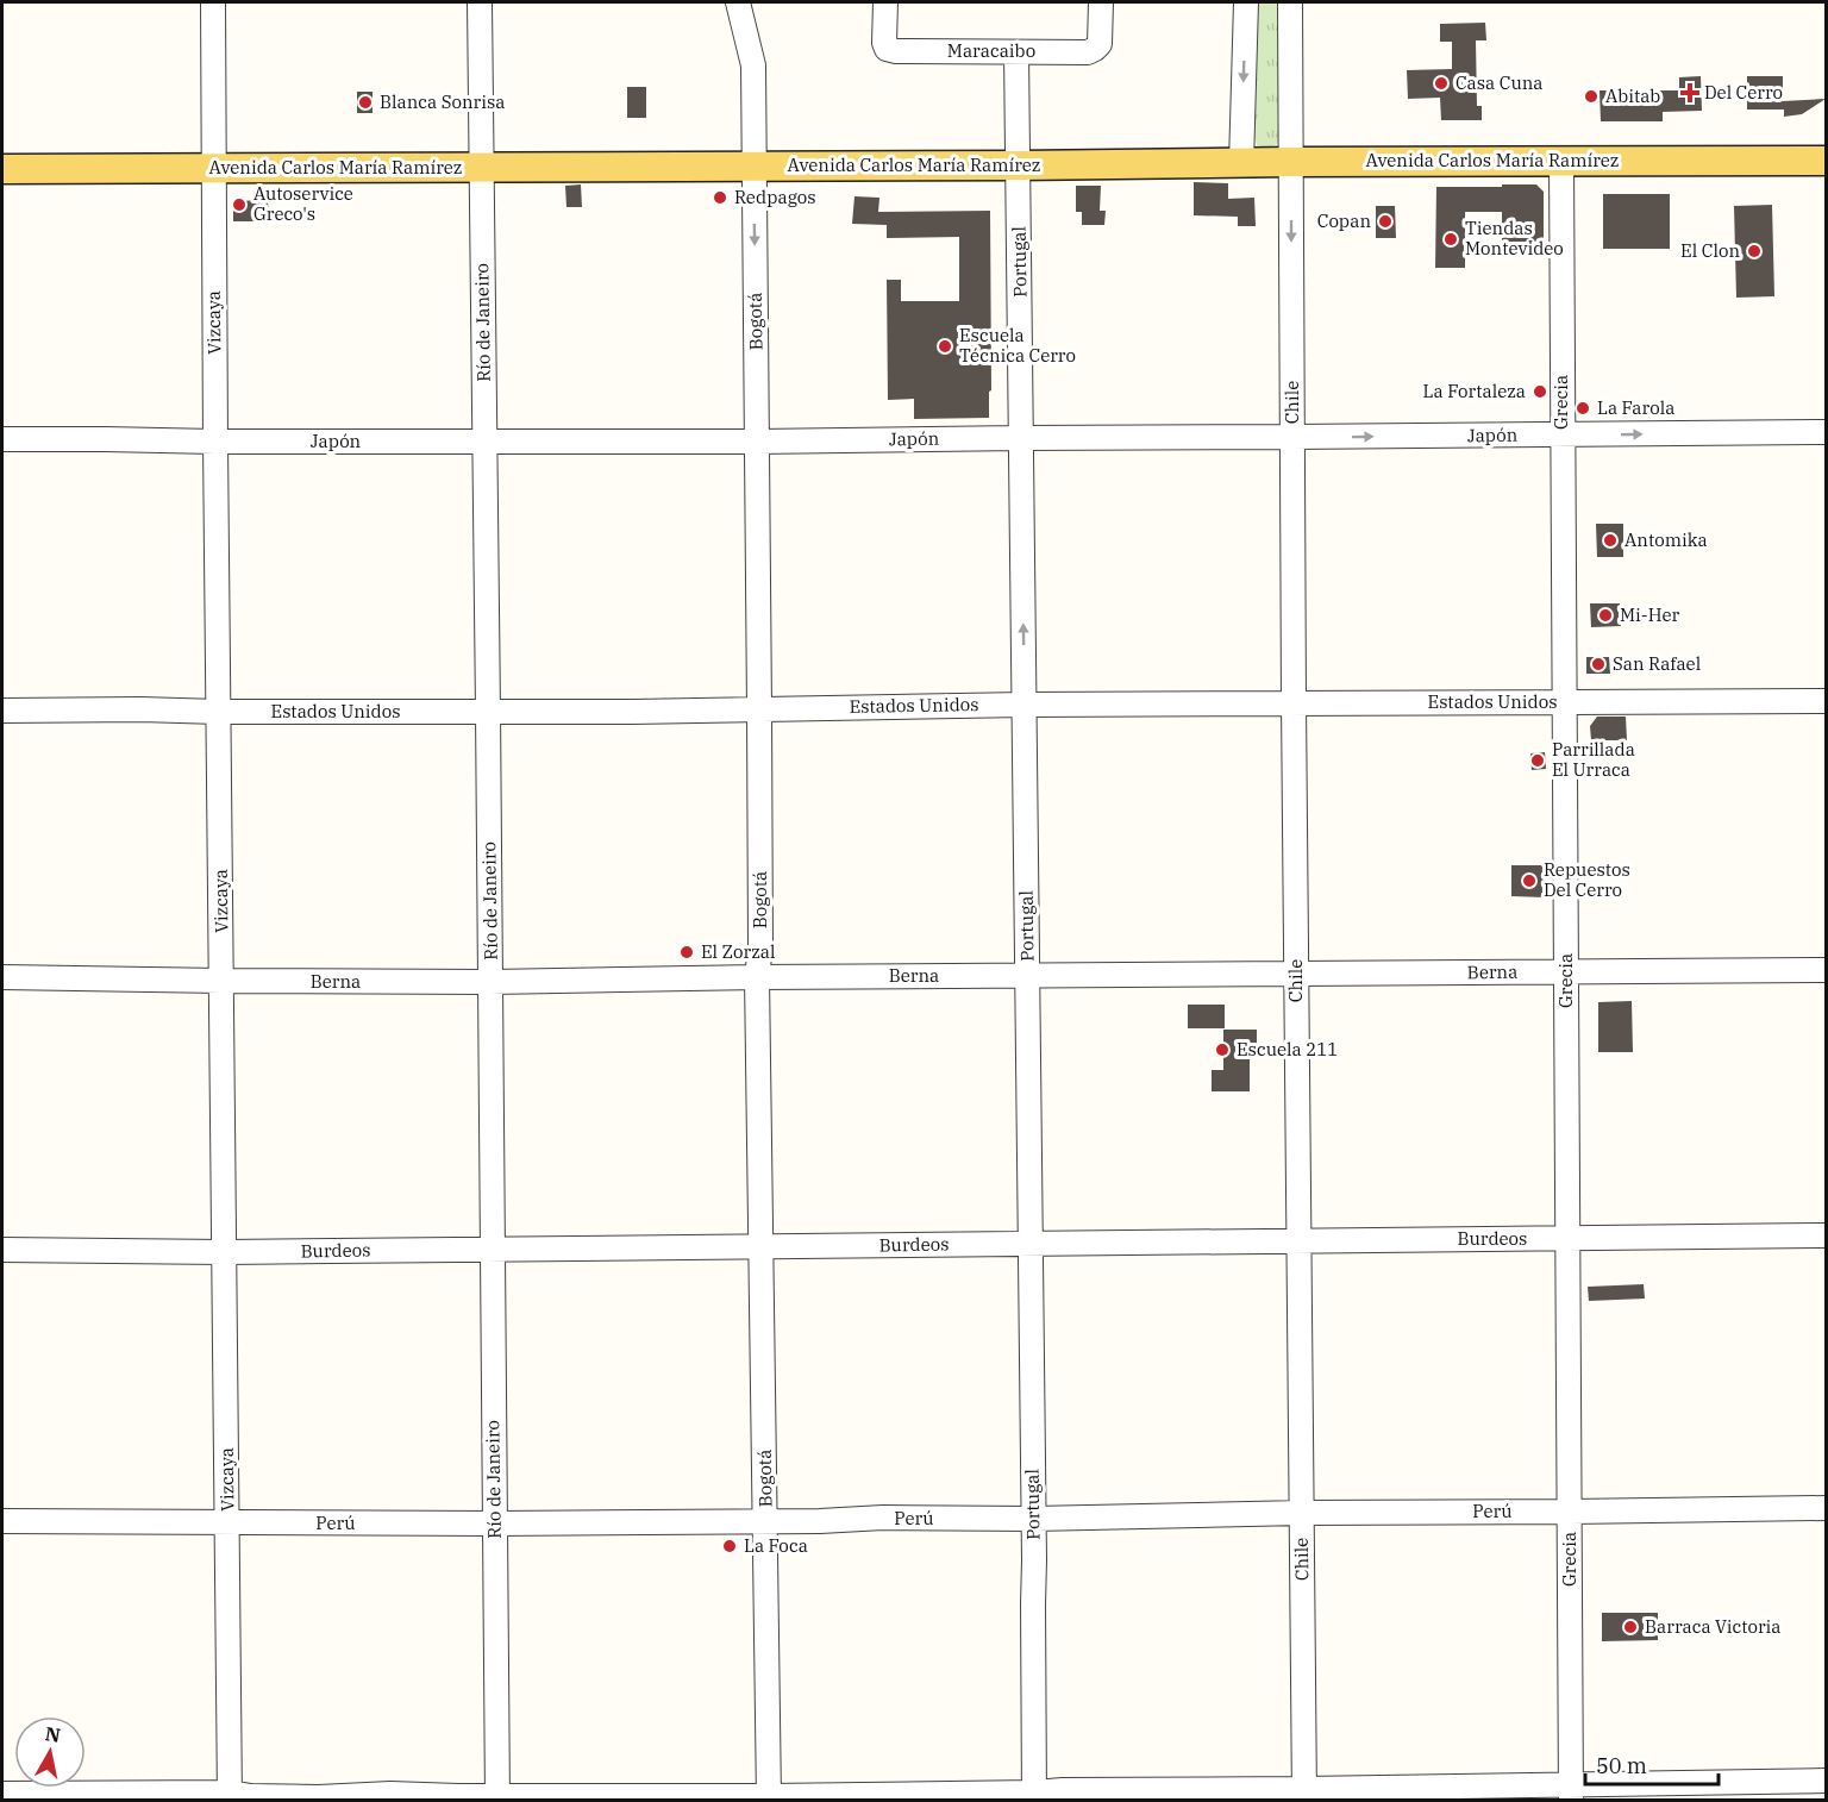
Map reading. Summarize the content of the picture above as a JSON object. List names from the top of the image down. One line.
{"streets":{"main road":["Avenida Carlos María Ramírez"],"street":["Maracaibo","Portugal","Bogotá","Vizcaya","Río de Janeiro","Chile","Grecia","Japón","Estados Unidos","Berna","Burdeos","Perú"]},"crossings":[["Maracaibo","Portugal"],["Avenida Carlos María Ramírez","Portugal"],["Avenida Carlos María Ramírez","Bogotá"],["Avenida Carlos María Ramírez","Vizcaya"],["Avenida Carlos María Ramírez","Río de Janeiro"],["Avenida Carlos María Ramírez","Chile"],["Avenida Carlos María Ramírez","Grecia"],["Portugal","Japón"],["Portugal","Estados Unidos"],["Portugal","Berna"],["Portugal","Burdeos"],["Portugal","Perú"],["Bogotá","Japón"],["Bogotá","Estados Unidos"],["Bogotá","Berna"],["Bogotá","Burdeos"],["Bogotá","Perú"],["Vizcaya","Japón"],["Vizcaya","Estados Unidos"],["Vizcaya","Berna"],["Vizcaya","Burdeos"],["Vizcaya","Perú"],["Río de Janeiro","Japón"],["Río de Janeiro","Estados Unidos"],["Río de Janeiro","Berna"],["Río de Janeiro","Burdeos"],["Río de Janeiro","Perú"],["Chile","Japón"],["Chile","Estados Unidos"],["Chile","Berna"],["Chile","Burdeos"],["Chile","Perú"],["Grecia","Japón"],["Grecia","Estados Unidos"],["Grecia","Berna"],["Grecia","Burdeos"],["Grecia","Perú"]],"places":{"other":["Casa Cuna","Abitab","Blanca Sonrisa","Redpagos","Autoservice Greco's","Copan","Tiendas Montevideo","El Clon","Escuela Técnica Cerro","La Fortaleza","La Farola","Antomika","Mi-Her","San Rafael","Parrillada El Urraca","Repuestos Del Cerro","El Zorzal","Escuela 211","La Foca","Barraca Victoria"],"health":["Del Cerro"]},"scale_bar":"50 m","north":"top"}
